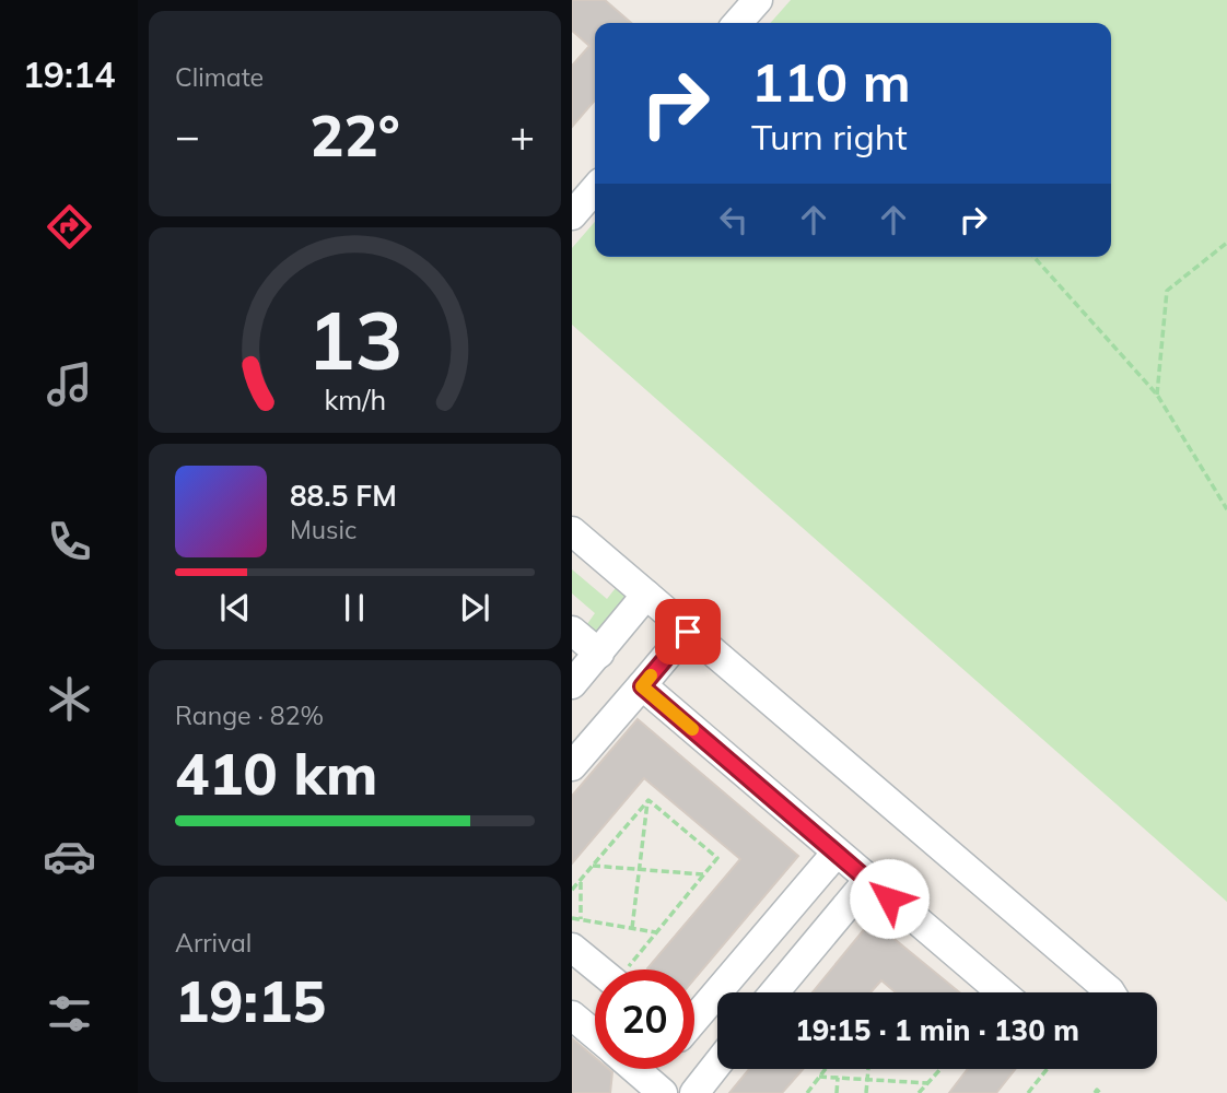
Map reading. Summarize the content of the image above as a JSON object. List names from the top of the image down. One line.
{"page":{"tabs":"19:14","tile":["Climate",["Range · 82%","410 km"],["Arrival","19:15"]],"turn":["110 m","Turn right"],"heat":["−","22°","+"],"song":["88.5 FM","Music"],"limit":"20","trip":"19:15 · 1 min · 130 m","gauge":["13","km/h"]}}
